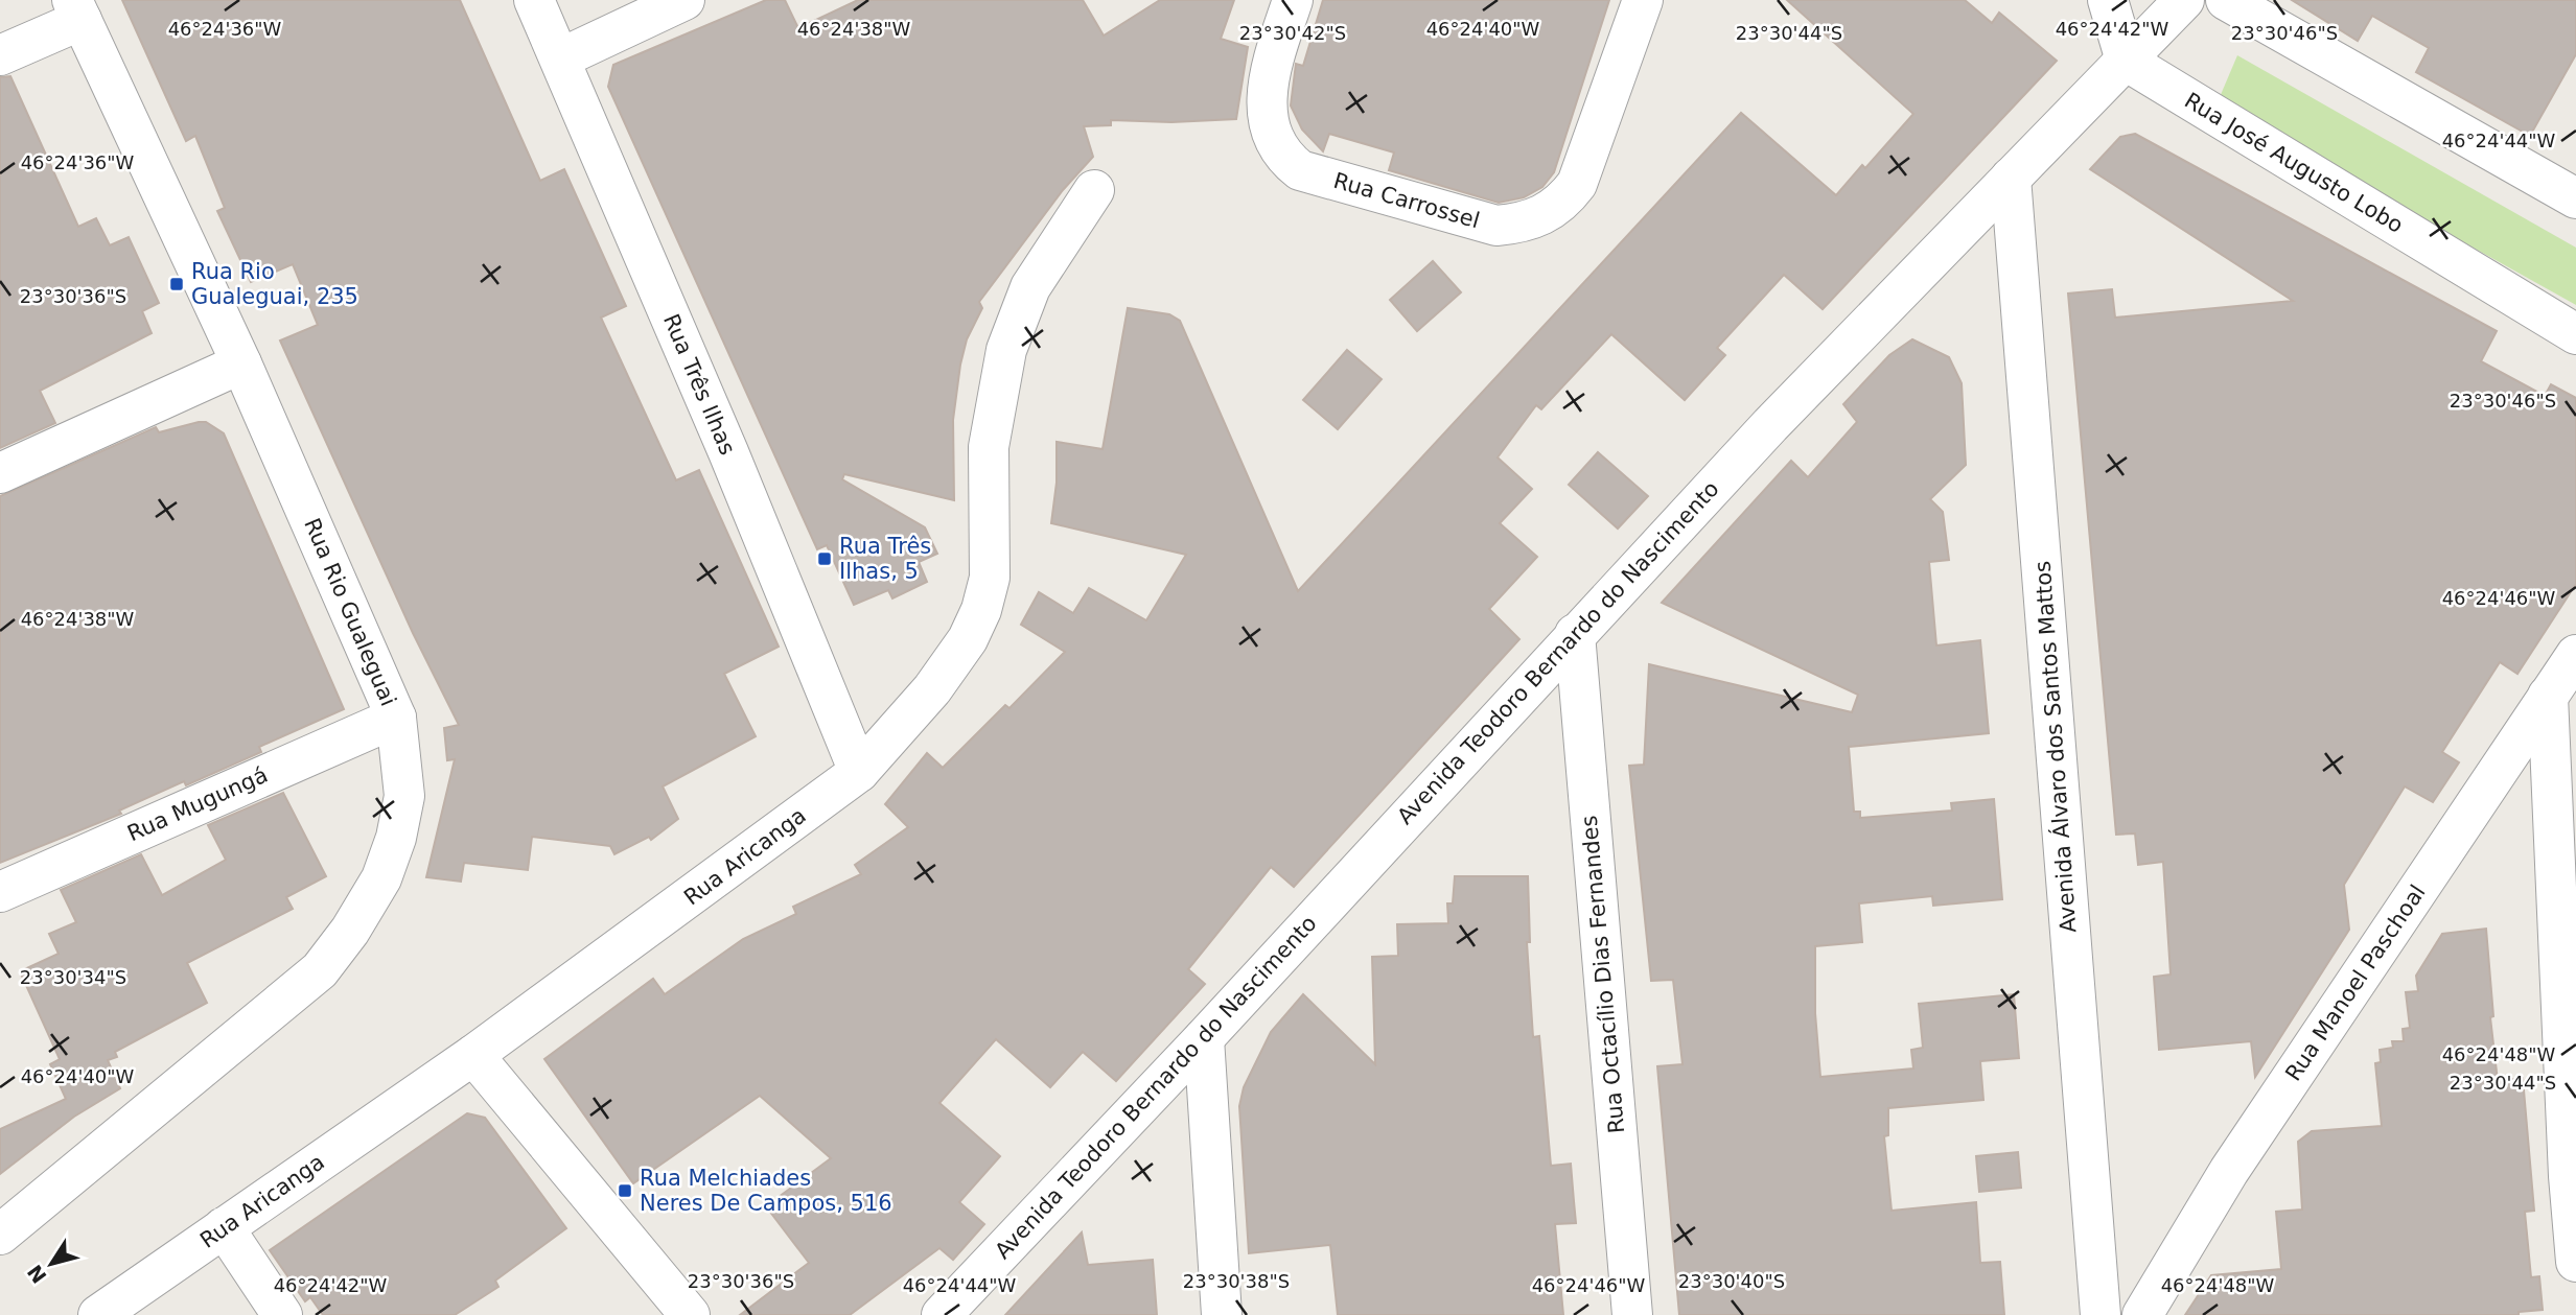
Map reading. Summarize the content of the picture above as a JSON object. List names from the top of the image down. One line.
{"streets":{"street":["Rua José Augusto Lobo","Rua Carrossel","Rua Três Ilhas","Rua Rio Gualeguai","Avenida Teodoro Bernardo do Nascimento","Avenida Álvaro dos Santos Mattos","Rua Mugungá","Rua Aricanga","Rua Octacílio Dias Fernandes","Rua Manoel Paschoal"]},"crossings":[["Rua José Augusto Lobo","Avenida Teodoro Bernardo do Nascimento"],["Rua Três Ilhas","Rua Aricanga"],["Rua Rio Gualeguai","Rua Mugungá"],["Avenida Teodoro Bernardo do Nascimento","Avenida Álvaro dos Santos Mattos"],["Avenida Teodoro Bernardo do Nascimento","Rua Octacílio Dias Fernandes"]],"places":{"transit":["Rua Rio Gualeguai, 235","Rua Três Ilhas, 5","Rua Melchiades Neres De Campos, 516"]},"north":"bottom left","coordinates":["46°24'36\"W","46°24'38\"W","46°24'40\"W","46°24'42\"W","23°30'42\"S","23°30'44\"S","23°30'46\"S","46°24'44\"W","23°30'36\"S","46°24'46\"W","23°30'34\"S","46°24'48\"W","23°30'38\"S","23°30'40\"S"]}
